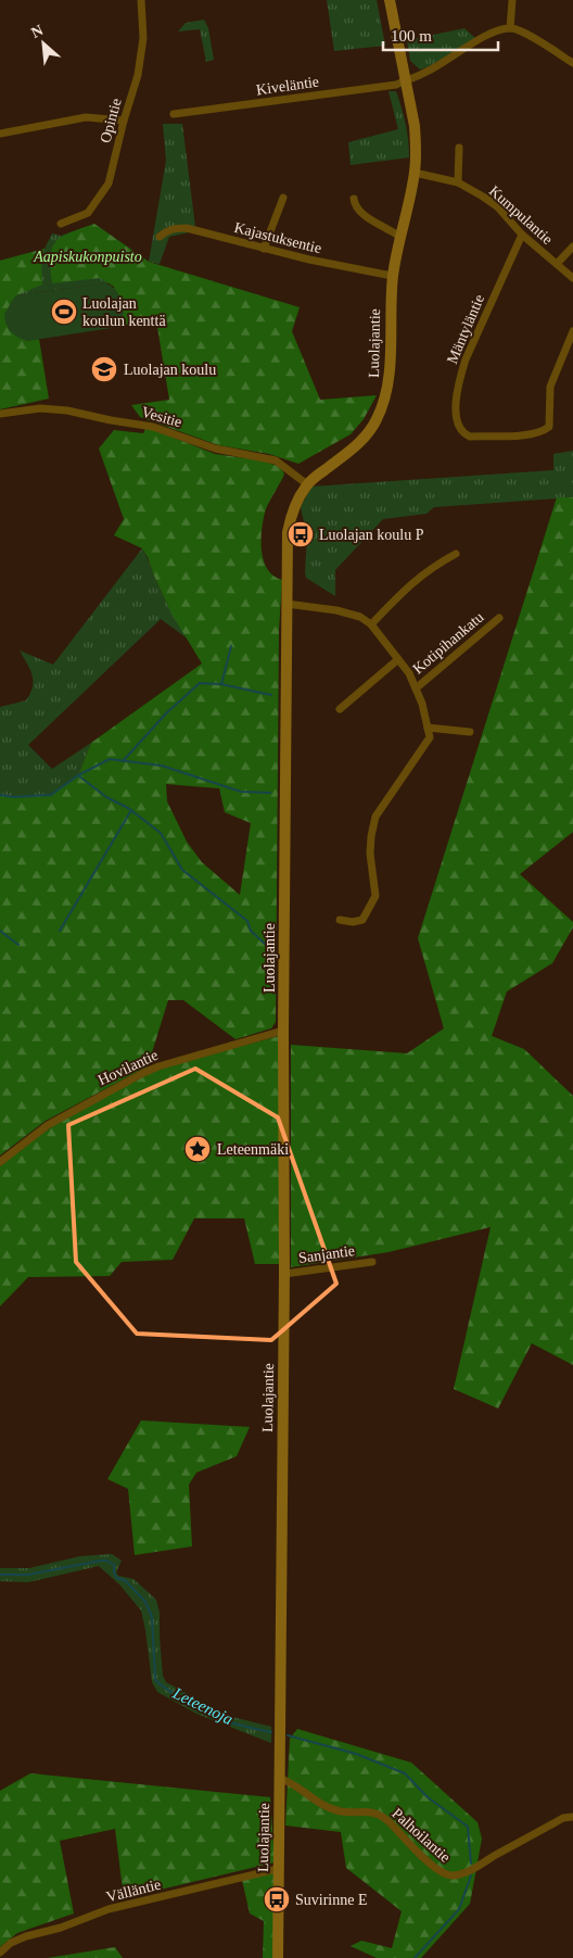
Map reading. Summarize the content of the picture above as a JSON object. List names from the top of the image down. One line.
{"streets":{"main road":["Luolajantie"],"street":["Kiveläntie","Opintie","Kumpulantie","Kajastuksentie","Mäntyläntie","Vesitie","Kotipihankatu","Hovilantie","Sanjantie","Palhoilantie","Välläntie"]},"crossings":[["Kiveläntie","Luolajantie"],["Kumpulantie","Mäntyläntie"],["Kumpulantie","Luolajantie"],["Kajastuksentie","Luolajantie"],["Luolajantie","Vesitie"],["Luolajantie","Hovilantie"],["Luolajantie","Sanjantie"],["Luolajantie","Palhoilantie"],["Luolajantie","Välläntie"]],"water":["Leteenoja"],"parks":["Aapiskukonpuisto"],"places":{"sports":["Luolajan koulun kenttä"],"school or university":["Luolajan koulu"],"bus stop":["Luolajan koulu P","Suvirinne E"],"place":["Leteenmäki"]},"scale_bar":"100 m","north":"top left"}
